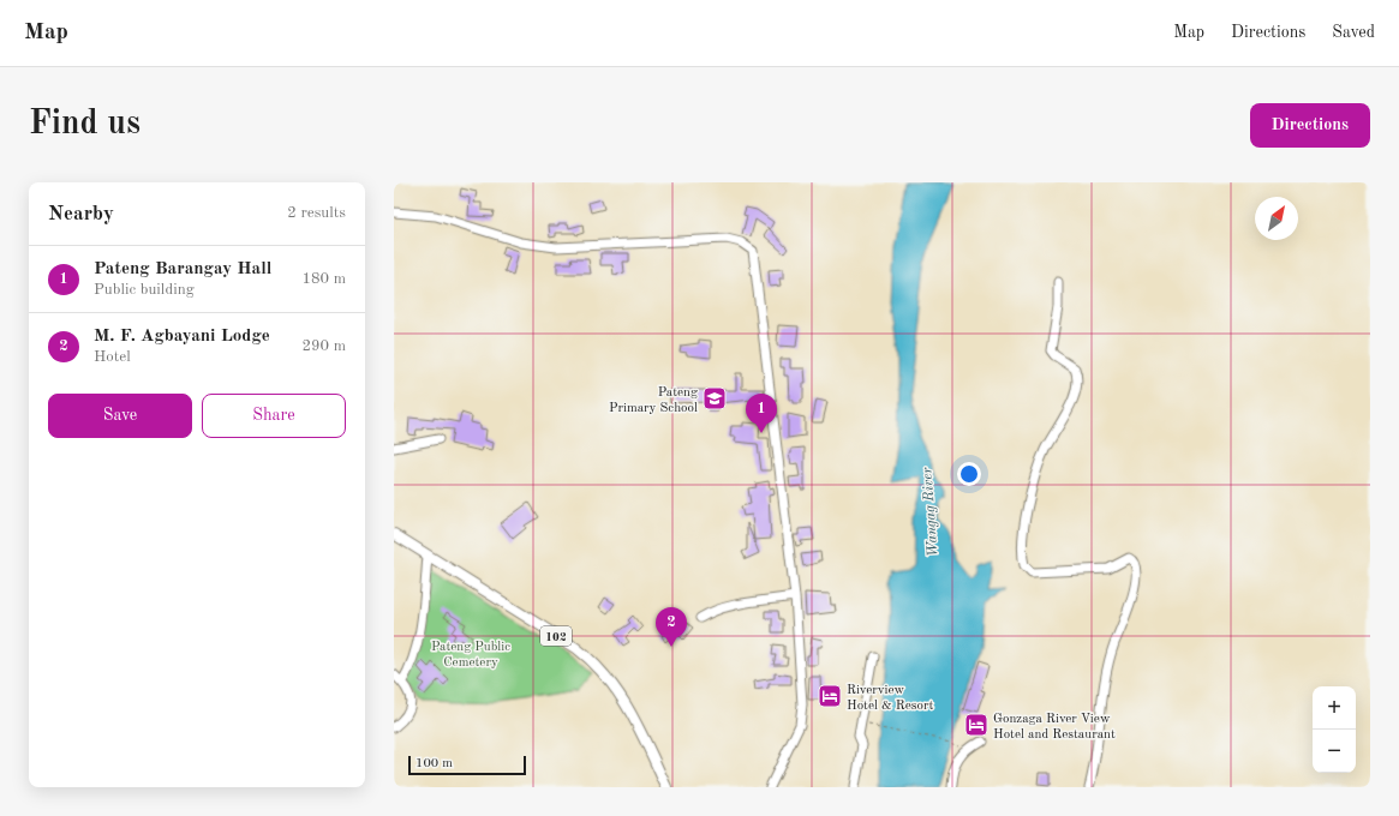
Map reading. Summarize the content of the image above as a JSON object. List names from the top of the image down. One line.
{"streets":{"main road":["102"]},"water":["Wangag River"],"parks":["Pateng Public Cemetery"],"places":{"school or university":["Pateng Primary School"],"hotel":["Riverview Hotel & Resort","Gonzaga River View Hotel and Restaurant"]},"scale_bar":"100 m","north":"top right","page":{"header":"Map","nav":["Map","Directions","Saved"],"buttons":["Directions",["Save","Share"]],"title":"Find us","heading":["Nearby","2 results"],"list":[{"mark":"1","name":"Pateng Barangay Hall","note":"Public building","value":"180 m"},{"mark":"2","name":"M. F. Agbayani Lodge","note":"Hotel","value":"290 m"}],"pins":["1","2"],"map_buttons":["+","−"],"scale":"100 m"}}
